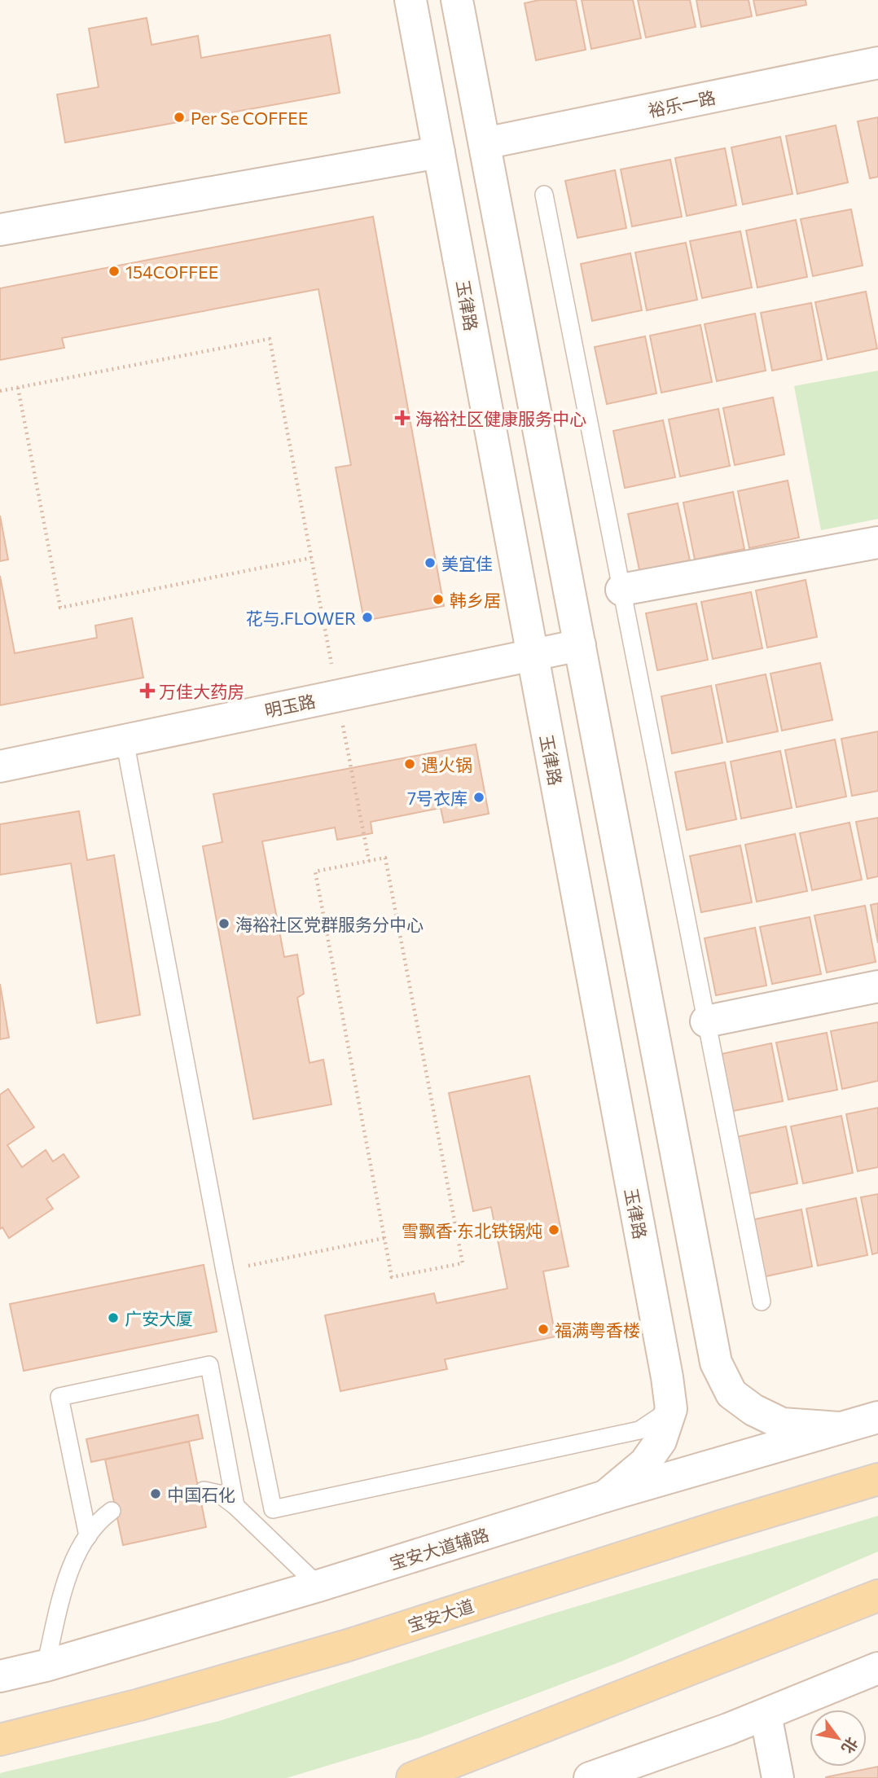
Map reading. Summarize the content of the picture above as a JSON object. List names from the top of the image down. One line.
{"streets":{"main road":["裕乐一路","玉律路","明玉路","宝安大道辅路","宝安大道"]},"crossings":[["玉律路","明玉路"],["玉律路","宝安大道辅路"]],"places":{"other":["Per Se COFFEE","154COFFEE","美宜佳","韩乡居","花与.FLOWER","遇火锅","7号衣库","海裕社区党群服务分中心","雪飘香·东北铁锅炖","广安大厦","福满粤香楼","中国石化"],"health":["海裕社区健康服务中心","万佳大药房"]},"north":"bottom right"}
